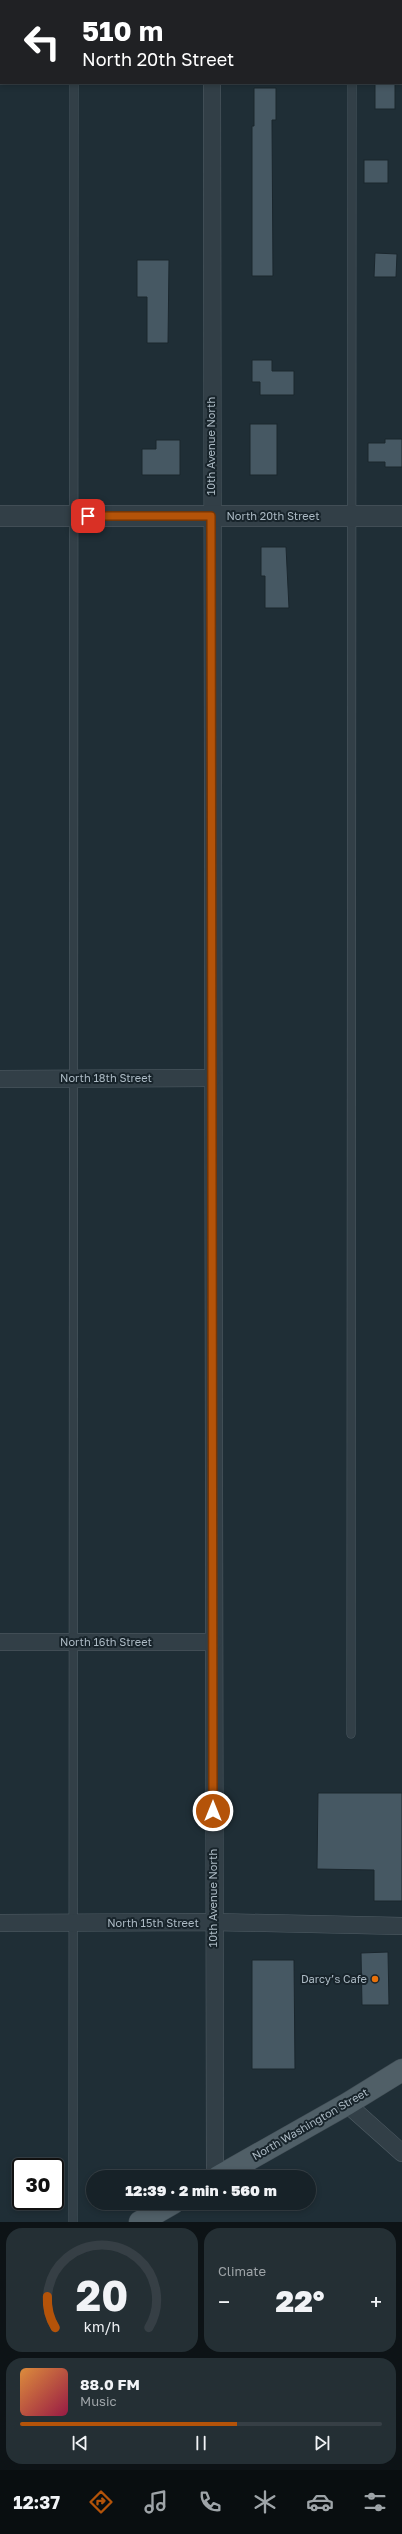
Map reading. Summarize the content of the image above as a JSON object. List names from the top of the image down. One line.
{"streets":{"main road":["North Washington Street"],"street":["10th Avenue North","North 20th Street","North 18th Street","North 16th Street","North 15th Street"]},"crossings":[["10th Avenue North","North 20th Street"],["10th Avenue North","North 18th Street"],["10th Avenue North","North 16th Street"],["10th Avenue North","North 15th Street"]],"places":["Darcy’s Cafe"],"page":{"turn":["510 m","North 20th Street"],"limit":"30","trip":"12:39 · 2 min · 560 m","tile":"Climate","heat":["−","22°","+"],"song":["88.0 FM","Music"],"tabs":"12:37","gauge":["20","km/h"]}}
